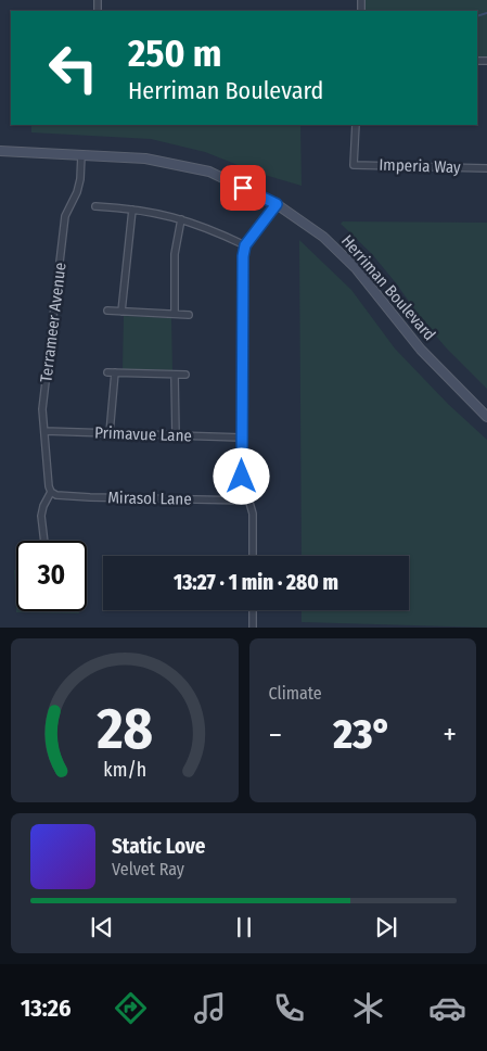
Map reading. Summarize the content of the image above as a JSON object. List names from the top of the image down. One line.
{"streets":{"main road":["Herriman Boulevard"],"street":["Imperia Way","Terrameer Avenue","Primavue Lane","Mirasol Lane"]},"crossings":[["Herriman Boulevard","Terrameer Avenue"],["Terrameer Avenue","Primavue Lane"],["Terrameer Avenue","Mirasol Lane"]],"page":{"turn":["250 m","Herriman Boulevard"],"limit":"30","trip":"13:27 · 1 min · 280 m","tile":"Climate","heat":["−","23°","+"],"song":["Static Love","Velvet Ray"],"tabs":"13:26","gauge":["28","km/h"]}}
